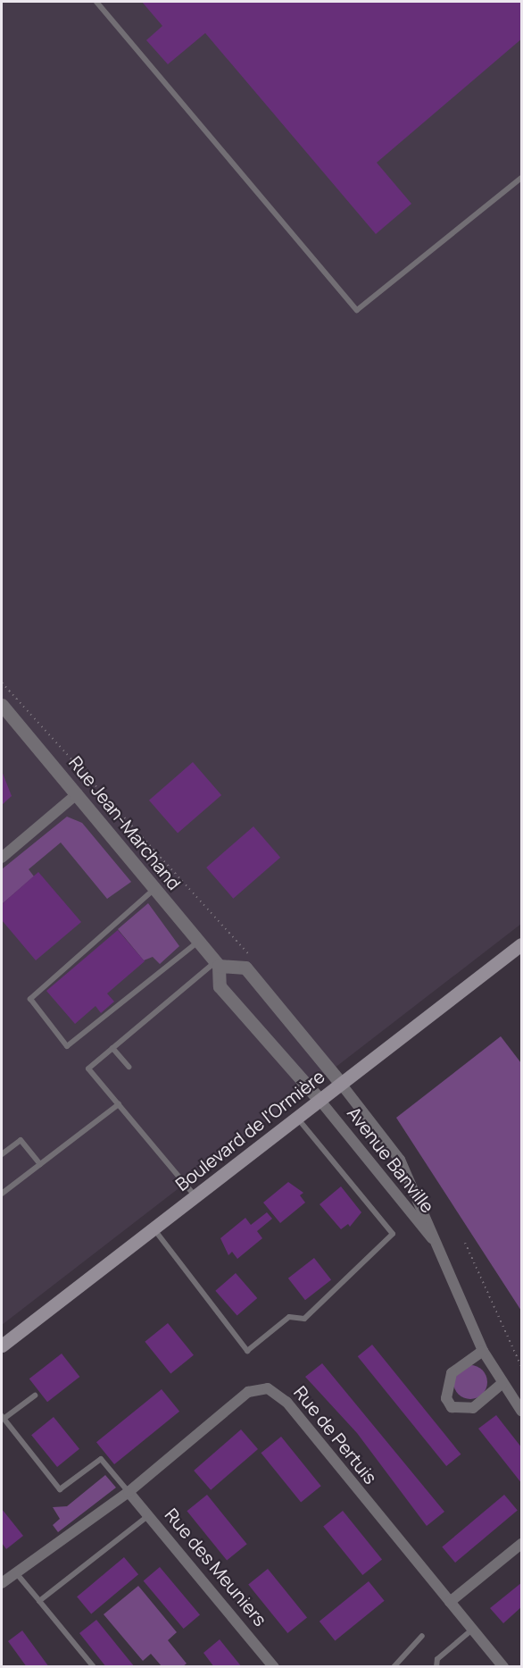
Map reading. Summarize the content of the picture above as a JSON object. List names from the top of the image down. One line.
{"streets":{"main road":["Boulevard de l'Ormière"],"street":["Rue Jean-Marchand","Avenue Banville","Rue de Pertuis","Rue des Meuniers"]},"crossings":[["Rue Jean-Marchand","Boulevard de l'Ormière"],["Rue Jean-Marchand","Avenue Banville"],["Boulevard de l'Ormière","Avenue Banville"],["Rue de Pertuis","Rue des Meuniers"]]}
